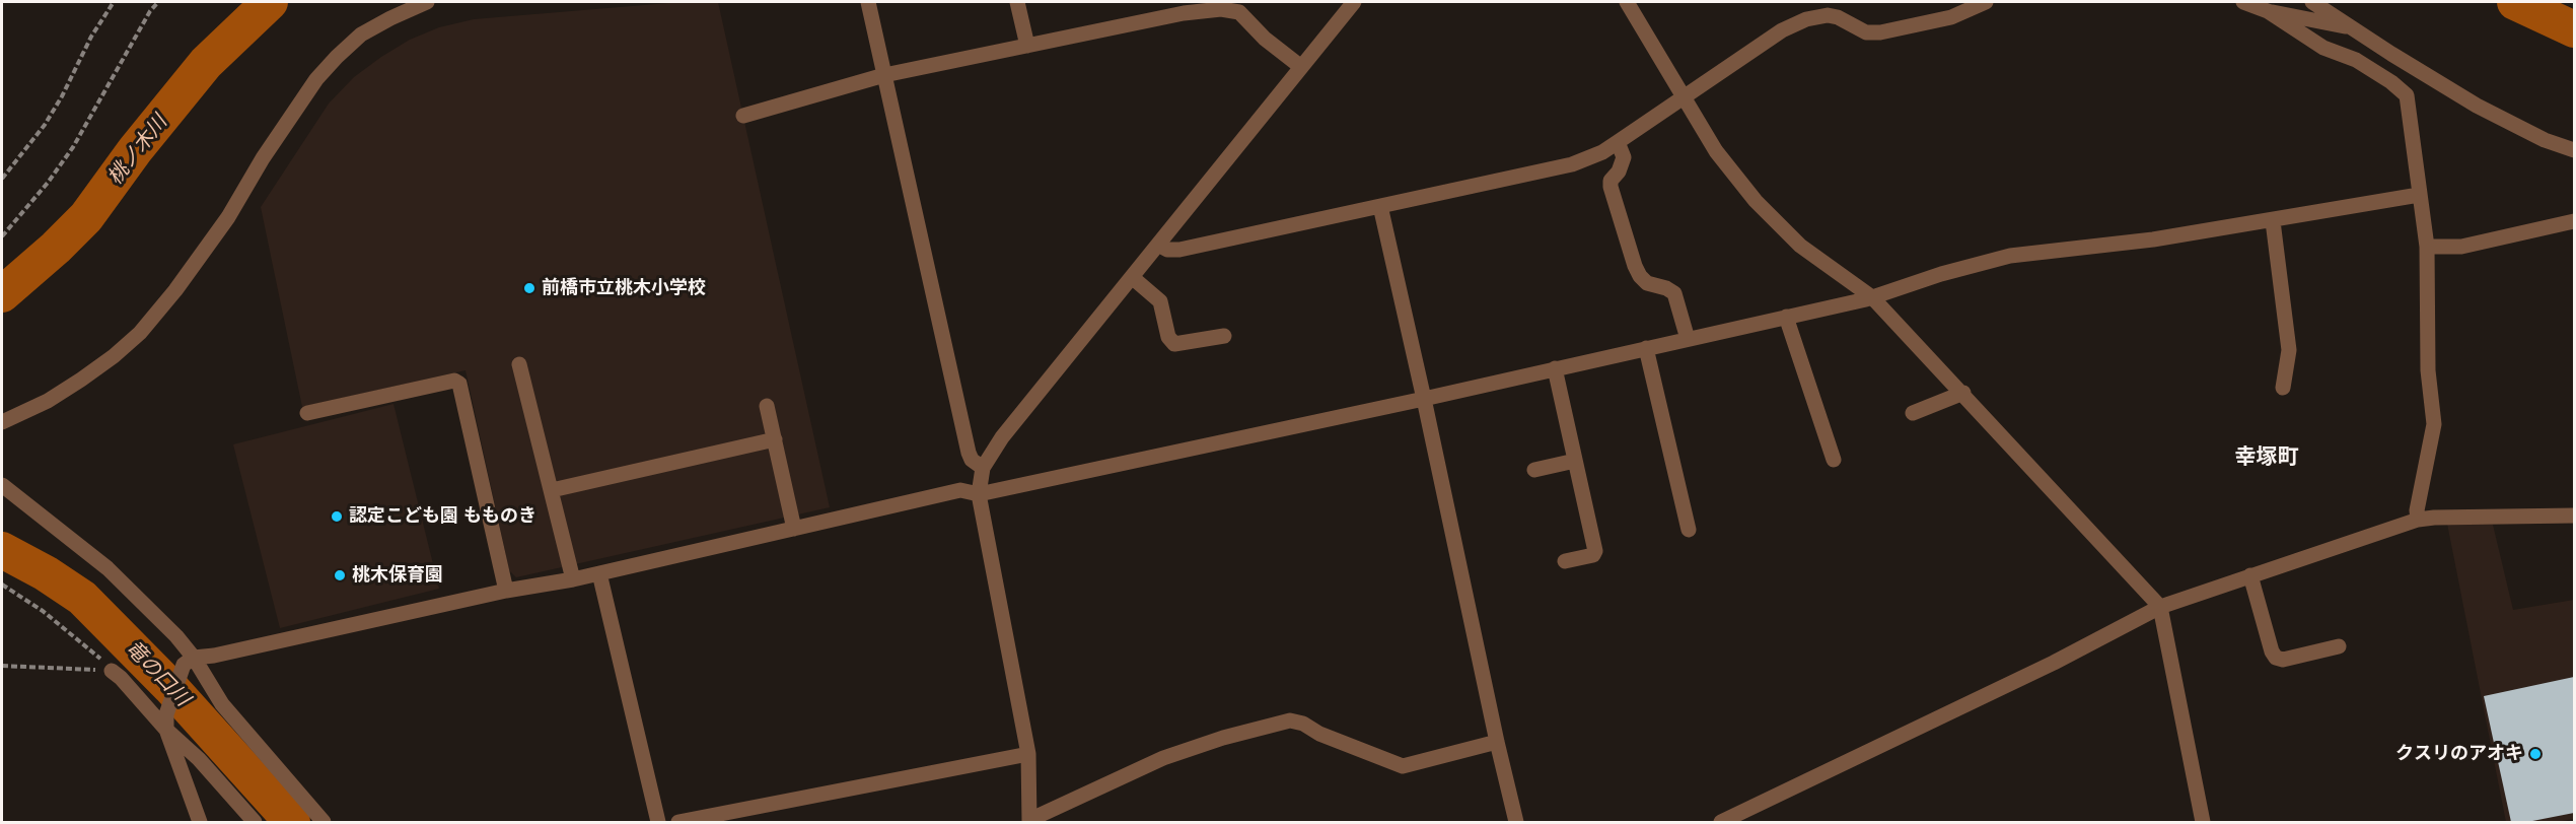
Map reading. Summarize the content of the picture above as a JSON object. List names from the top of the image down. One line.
{"districts":["幸塚町"],"water":["桃ノ木川","竜の口川"],"places":["前橋市立桃木小学校","認定こども園 もものき","桃木保育園","クスリのアオキ"]}
